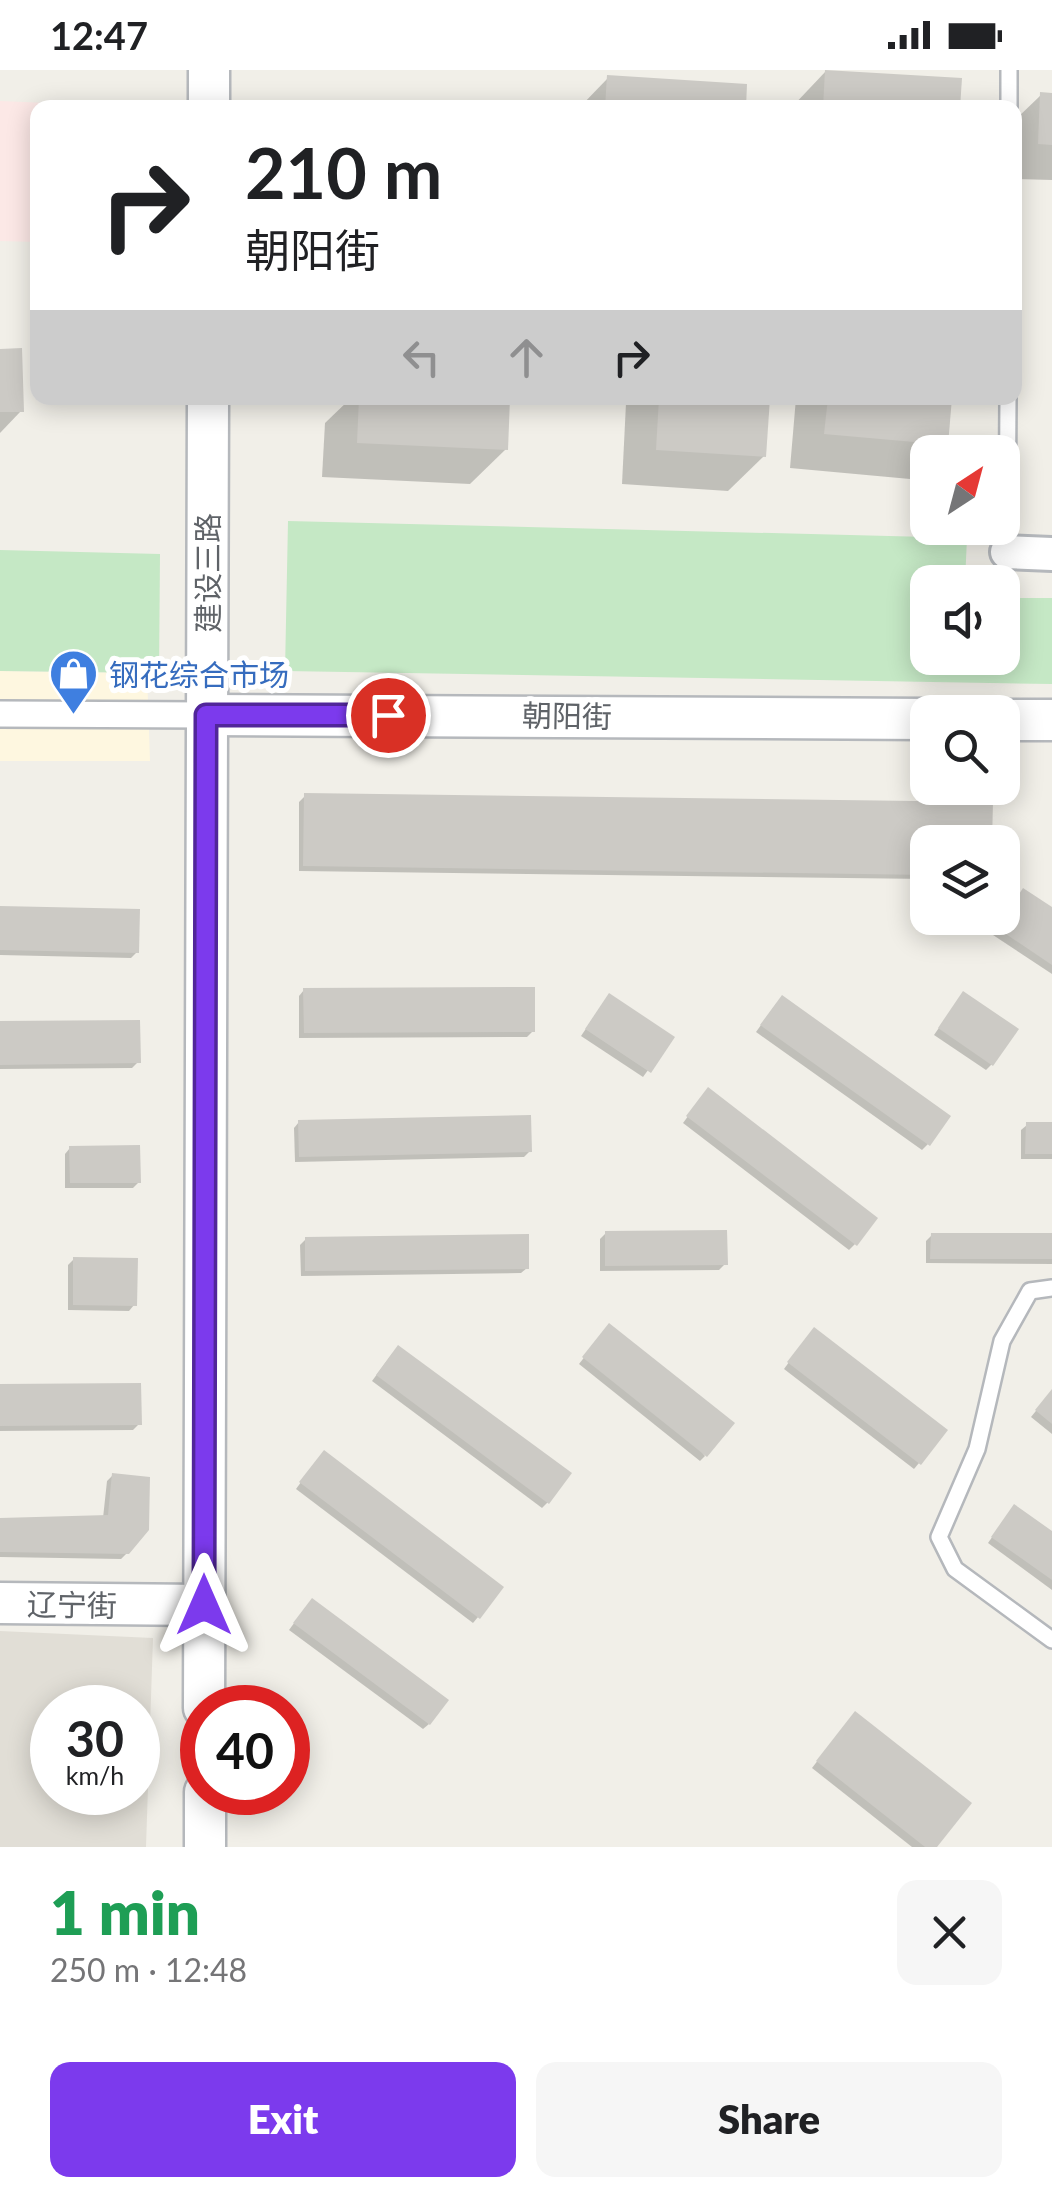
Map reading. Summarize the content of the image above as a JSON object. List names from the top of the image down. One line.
{"streets":{"street":["建设三路","朝阳街","辽宁街"]},"crossings":[["建设三路","朝阳街"],["建设三路","辽宁街"]],"places":{"shop":["钢花综合市场"]},"north":"top right","page":{"status":"12:47","turn":["210 m","朝阳街"],"speed":"30 km/h","limit":"40","heading":["1 min","250 m · 12:48"],"buttons":["Exit","Share"]}}
